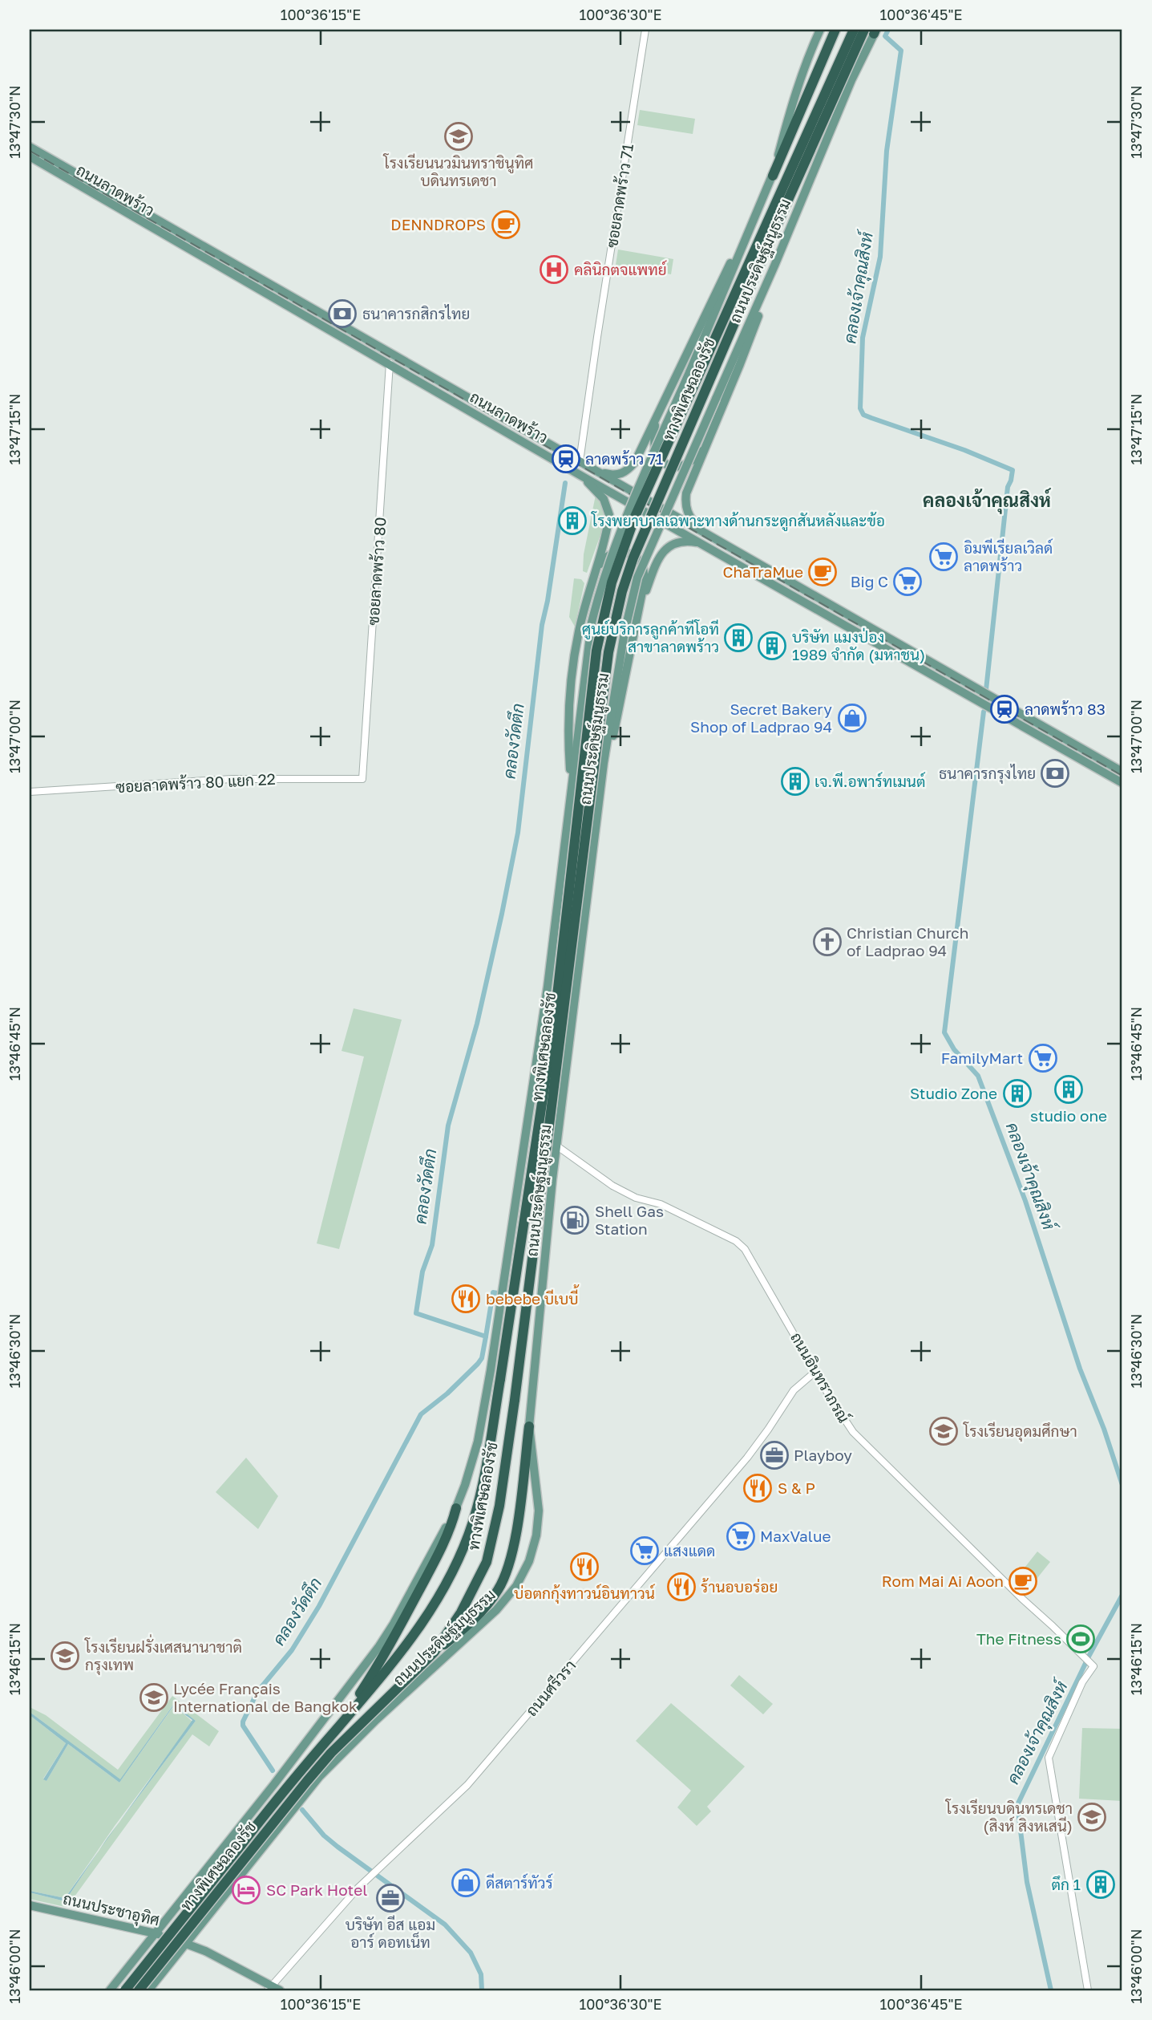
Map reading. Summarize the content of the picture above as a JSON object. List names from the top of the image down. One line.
{"streets":{"highway":["ทางพิเศษฉลองรัช"],"main road":["ถนนลาดพร้าว","ถนนประดิษฐ์มนูธรรม","ถนนประชาอุทิศ"],"street":["ซอยลาดพร้าว 71","ซอยลาดพร้าว 80","ซอยลาดพร้าว 80 แยก 22","ถนนอินทราภรณ์","ถนนศรีวรา"]},"crossings":[["ถนนลาดพร้าว","ซอยลาดพร้าว 71"],["ถนนลาดพร้าว","ซอยลาดพร้าว 80"],["ถนนประดิษฐ์มนูธรรม","ทางพิเศษฉลองรัช"],["ถนนประดิษฐ์มนูธรรม","ถนนอินทราภรณ์"],["ถนนประดิษฐ์มนูธรรม","ถนนประชาอุทิศ"],["ซอยลาดพร้าว 80","ซอยลาดพร้าว 80 แยก 22"],["ถนนอินทราภรณ์","ถนนศรีวรา"],["ถนนศรีวรา","ถนนประชาอุทิศ"]],"districts":["คลองเจ้าคุณสิงห์"],"water":["คลองเจ้าคุณสิงห์","คลองวัดตึก"],"places":{"school or university":["โรงเรียนนวมินทราชินูทิศ บดินทรเดชา","โรงเรียนอุดมศึกษา","โรงเรียนฝรั่งเศสนานาชาติ กรุงเทพ","Lycée Français International de Bangkok","โรงเรียนบดินทรเดชา (สิงห์ สิงหเสนี)"],"cafe":["DENNDROPS","ChaTraMue","Rom Mai Ai Aoon"],"hospital":["คลินิกตจแพทย์"],"bank":["ธนาคารกสิกรไทย","ธนาคารกรุงไทย"],"station":["ลาดพร้าว 71","ลาดพร้าว 83"],"building":["โรงพยาบาลเฉพาะทางด้านกระดูกสันหลังและข้อ","ศูนย์บริการลูกค้าทีโอที สาขาลาดพร้าว","บริษัท แมงป่อง 1989 จำกัด (มหาชน)","เจ.พี.อพาร์ทเมนต์","studio one","Studio Zone","ตึก 1"],"supermarket":["อิมพีเรียลเวิลด์ ลาดพร้าว","Big C","FamilyMart","MaxValue","แสงแดด"],"shop":["Secret Bakery Shop of Ladprao 94","ดีสตาร์ทัวร์"],"church":["Christian Church of Ladprao 94"],"fuel station":["Shell Gas Station"],"restaurant":["bebebe บีเบบี้","S & P","บ่อตกกุ้งทาวน์อินทาวน์","ร้านอบอร่อย"],"office":["Playboy","บริษัท อีส แอม อาร์ ดอทเน็ท"],"sports":["The Fitness"],"hotel":["SC Park Hotel"]},"coordinates":["100°36'15\"E","100°36'30\"E","100°36'45\"E","13°47'30\"N","13°47'15\"N","13°47'00\"N","13°46'45\"N","13°46'30\"N","13°46'15\"N","13°46'00\"N"]}
